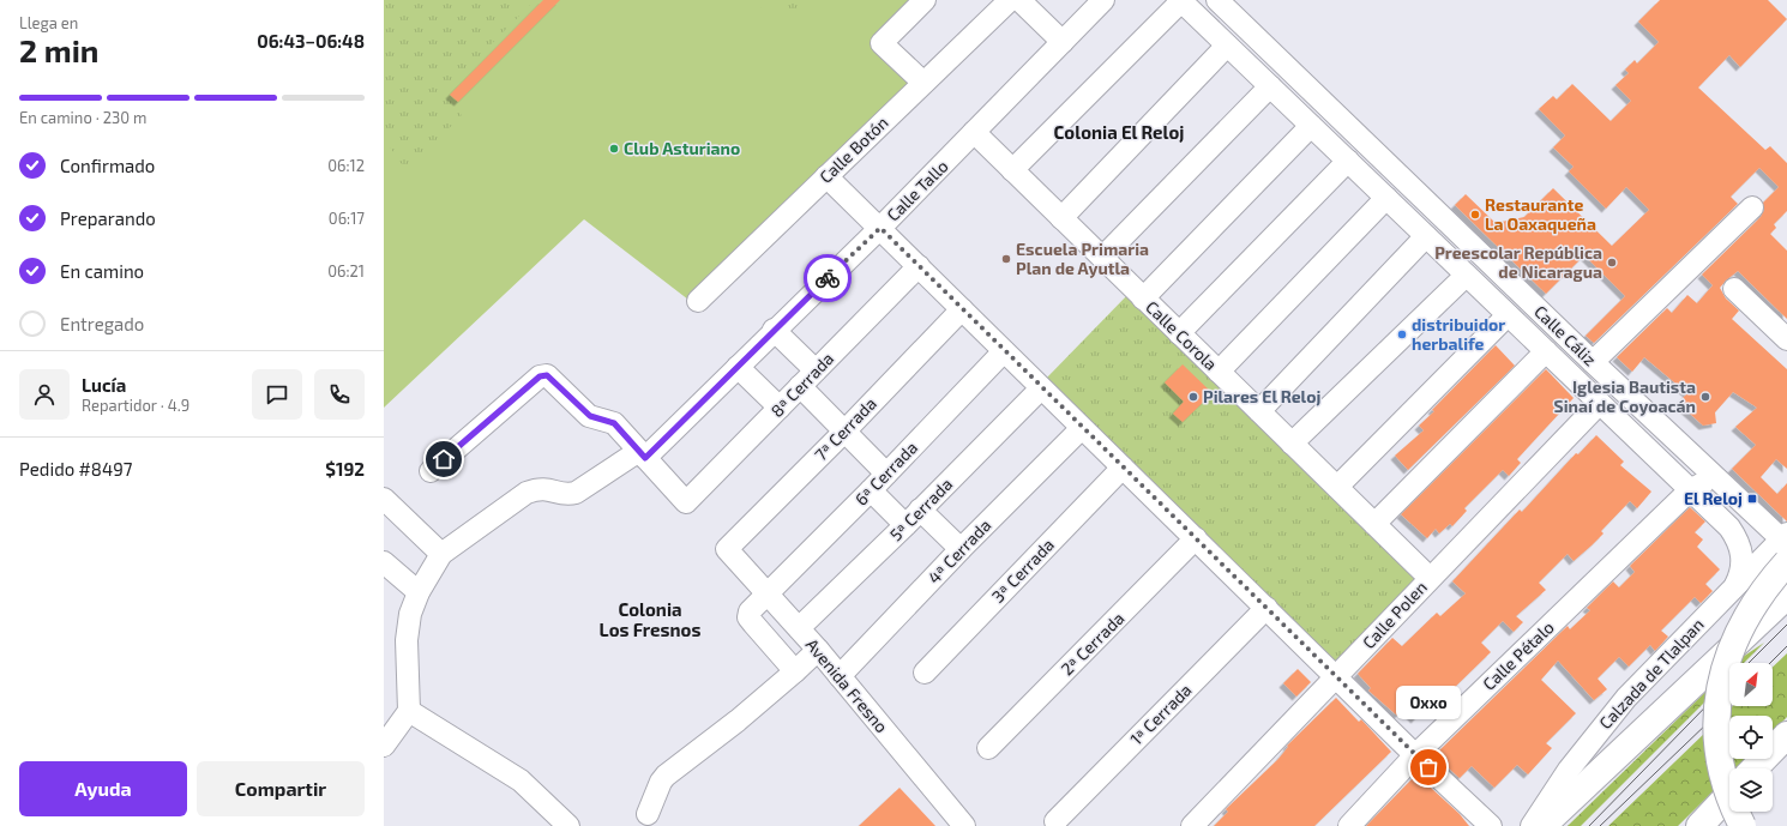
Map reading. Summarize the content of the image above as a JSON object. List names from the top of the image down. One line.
{"streets":{"main road":["Calzada de Tlalpan"],"street":["Calle Botón","Calle Tallo","Calle Corola","Calle Cáliz","8ª Cerrada","7ª Cerrada","6ª Cerrada","5ª Cerrada","4ª Cerrada","3ª Cerrada","Calle Polen","2ª Cerrada","Calle Pétalo","Avenida Fresno","1ª Cerrada"]},"crossings":[["Calle Tallo","Calle Corola"],["Calle Tallo","8ª Cerrada"],["Calle Corola","Calle Polen"],["Calle Cáliz","Calle Polen"],["Calle Cáliz","Calle Pétalo"],["Calle Cáliz","Calzada de Tlalpan"],["7ª Cerrada","Avenida Fresno"],["6ª Cerrada","Avenida Fresno"],["5ª Cerrada","Avenida Fresno"],["4ª Cerrada","Avenida Fresno"]],"districts":["Colonia El Reloj","Colonia Los Fresnos"],"places":{"other":["Club Asturiano","Restaurante La Oaxaqueña","Escuela Primaria Plan de Ayutla","Preescolar República de Nicaragua","distribuidor herbalife","Pilares El Reloj","Iglesia Bautista Sinaí de Coyoacán","Oxxo"],"transit":["El Reloj"]},"north":"top right","page":{"heading":["2 min","Llega en","06:43–06:48"],"panel":["Lucía","Repartidor · 4.9","Pedido #8497","$192"],"bar":"En camino · 230 m","list":[["Confirmado","06:12"],["Preparando","06:17"],["En camino","06:21"],"Entregado"],"bubble":"Oxxo","buttons":["Ayuda","Compartir"]}}
